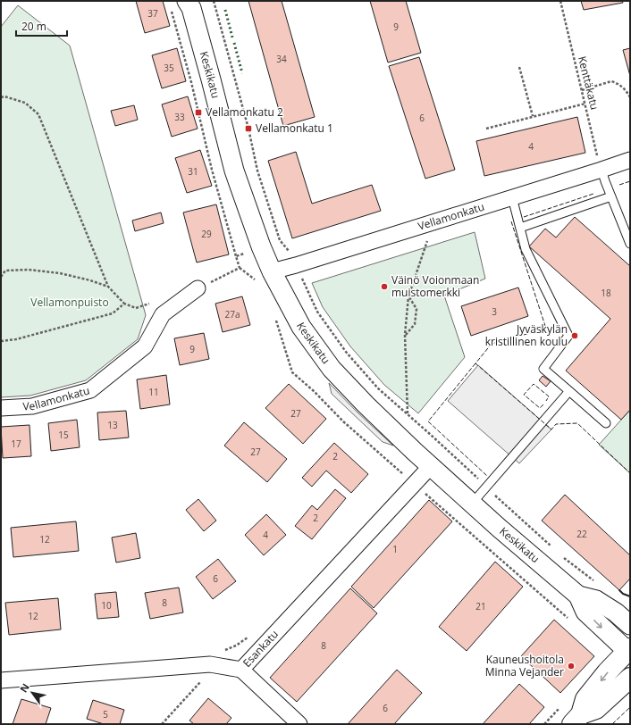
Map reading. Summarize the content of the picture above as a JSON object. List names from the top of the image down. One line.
{"streets":{"street":["Keskikatu","Vellamonkatu","Esankatu"],"path":["Kenttäkatu"]},"crossings":[["Keskikatu","Vellamonkatu"],["Keskikatu","Esankatu"],["Kenttäkatu","Vellamonkatu"]],"parks":["Vellamonpuisto"],"places":{"transit":["Vellamonkatu 2","Vellamonkatu 1"],"other":["Väinö Voionmaan muistomerkki","Jyväskylän kristillinen koulu","Kauneushoitola Minna Vejander"]},"house_numbers":["37","9","34","35","33","6","4","31","29","18","3","27a","9","11","27","13","15","17","27","2","2","22","4","12","1","6","8","10","21","12","8","6","5"],"scale_bar":"20 m","north":"top left"}
